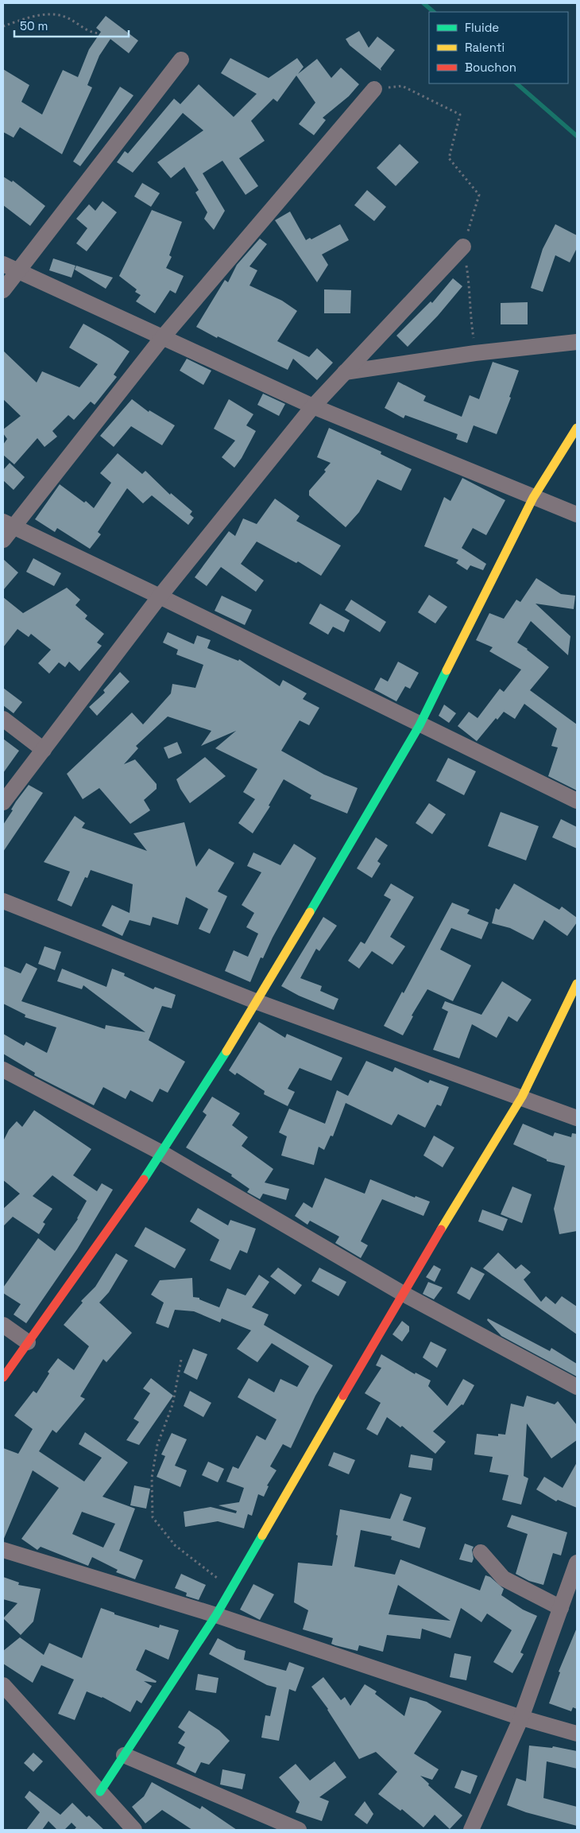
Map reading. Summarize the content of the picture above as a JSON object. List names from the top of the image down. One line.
{"legend":["Fluide","Ralenti","Bouchon"],"scale_bar":"50 m"}
